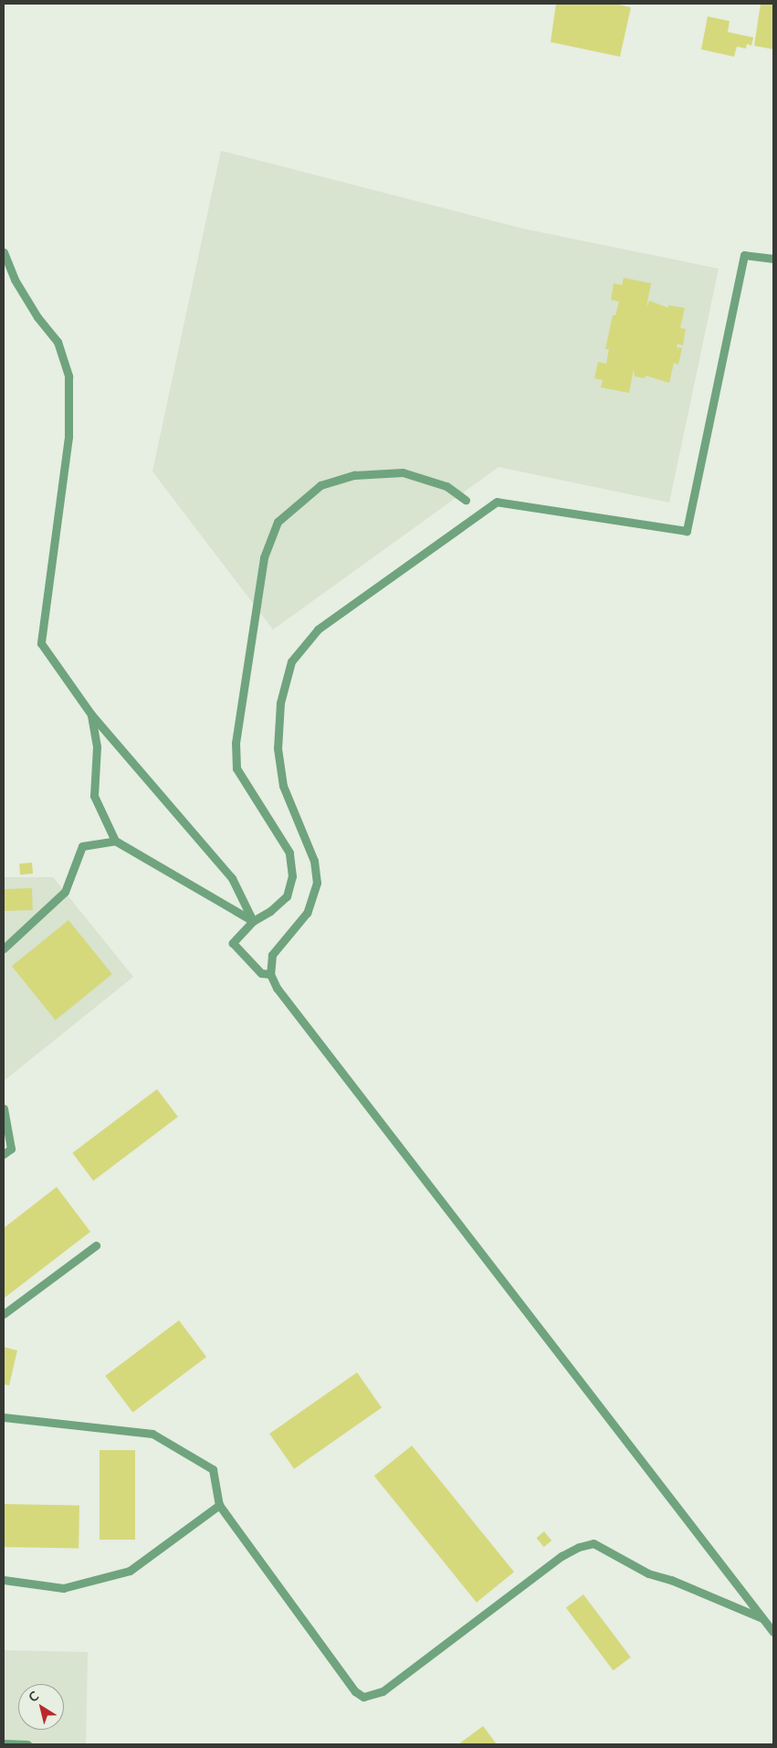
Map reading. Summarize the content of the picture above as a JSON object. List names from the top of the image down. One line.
{"north":"top left"}
